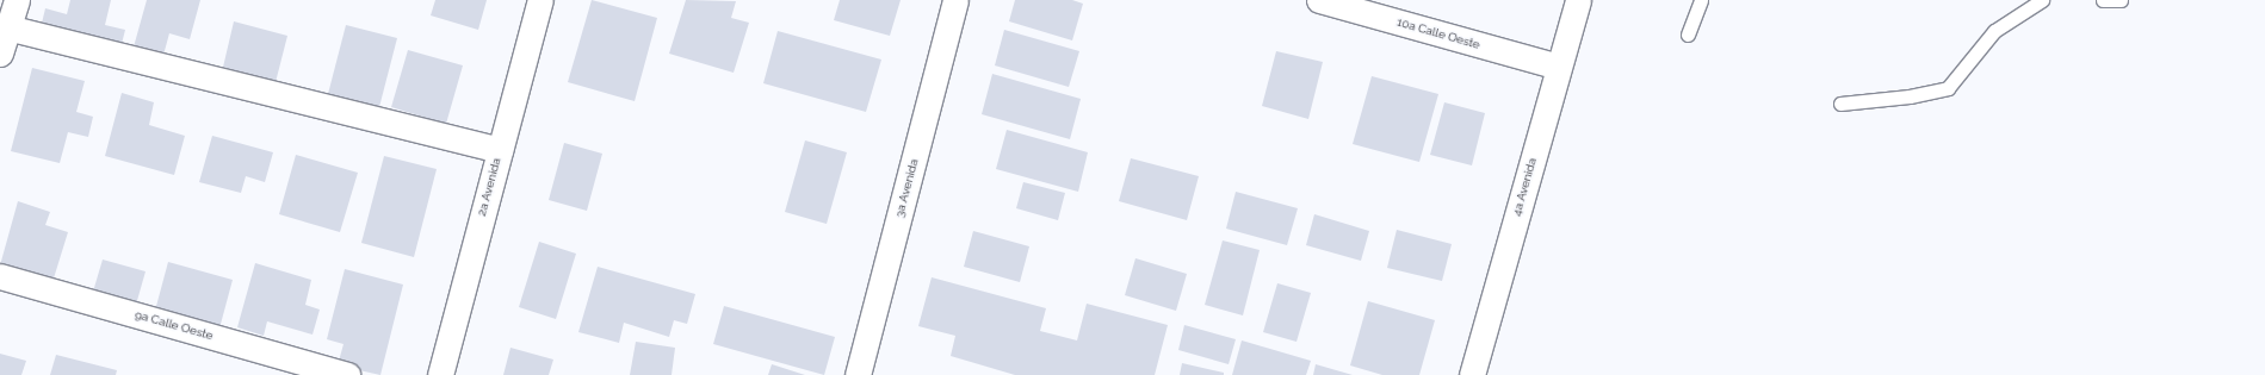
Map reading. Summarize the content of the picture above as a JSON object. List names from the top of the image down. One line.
{"streets":{"street":["10a Calle Oeste","2a Avenida","4a Avenida","3a Avenida","9a Calle Oeste"]},"crossings":[["10a Calle Oeste","4a Avenida"]]}
